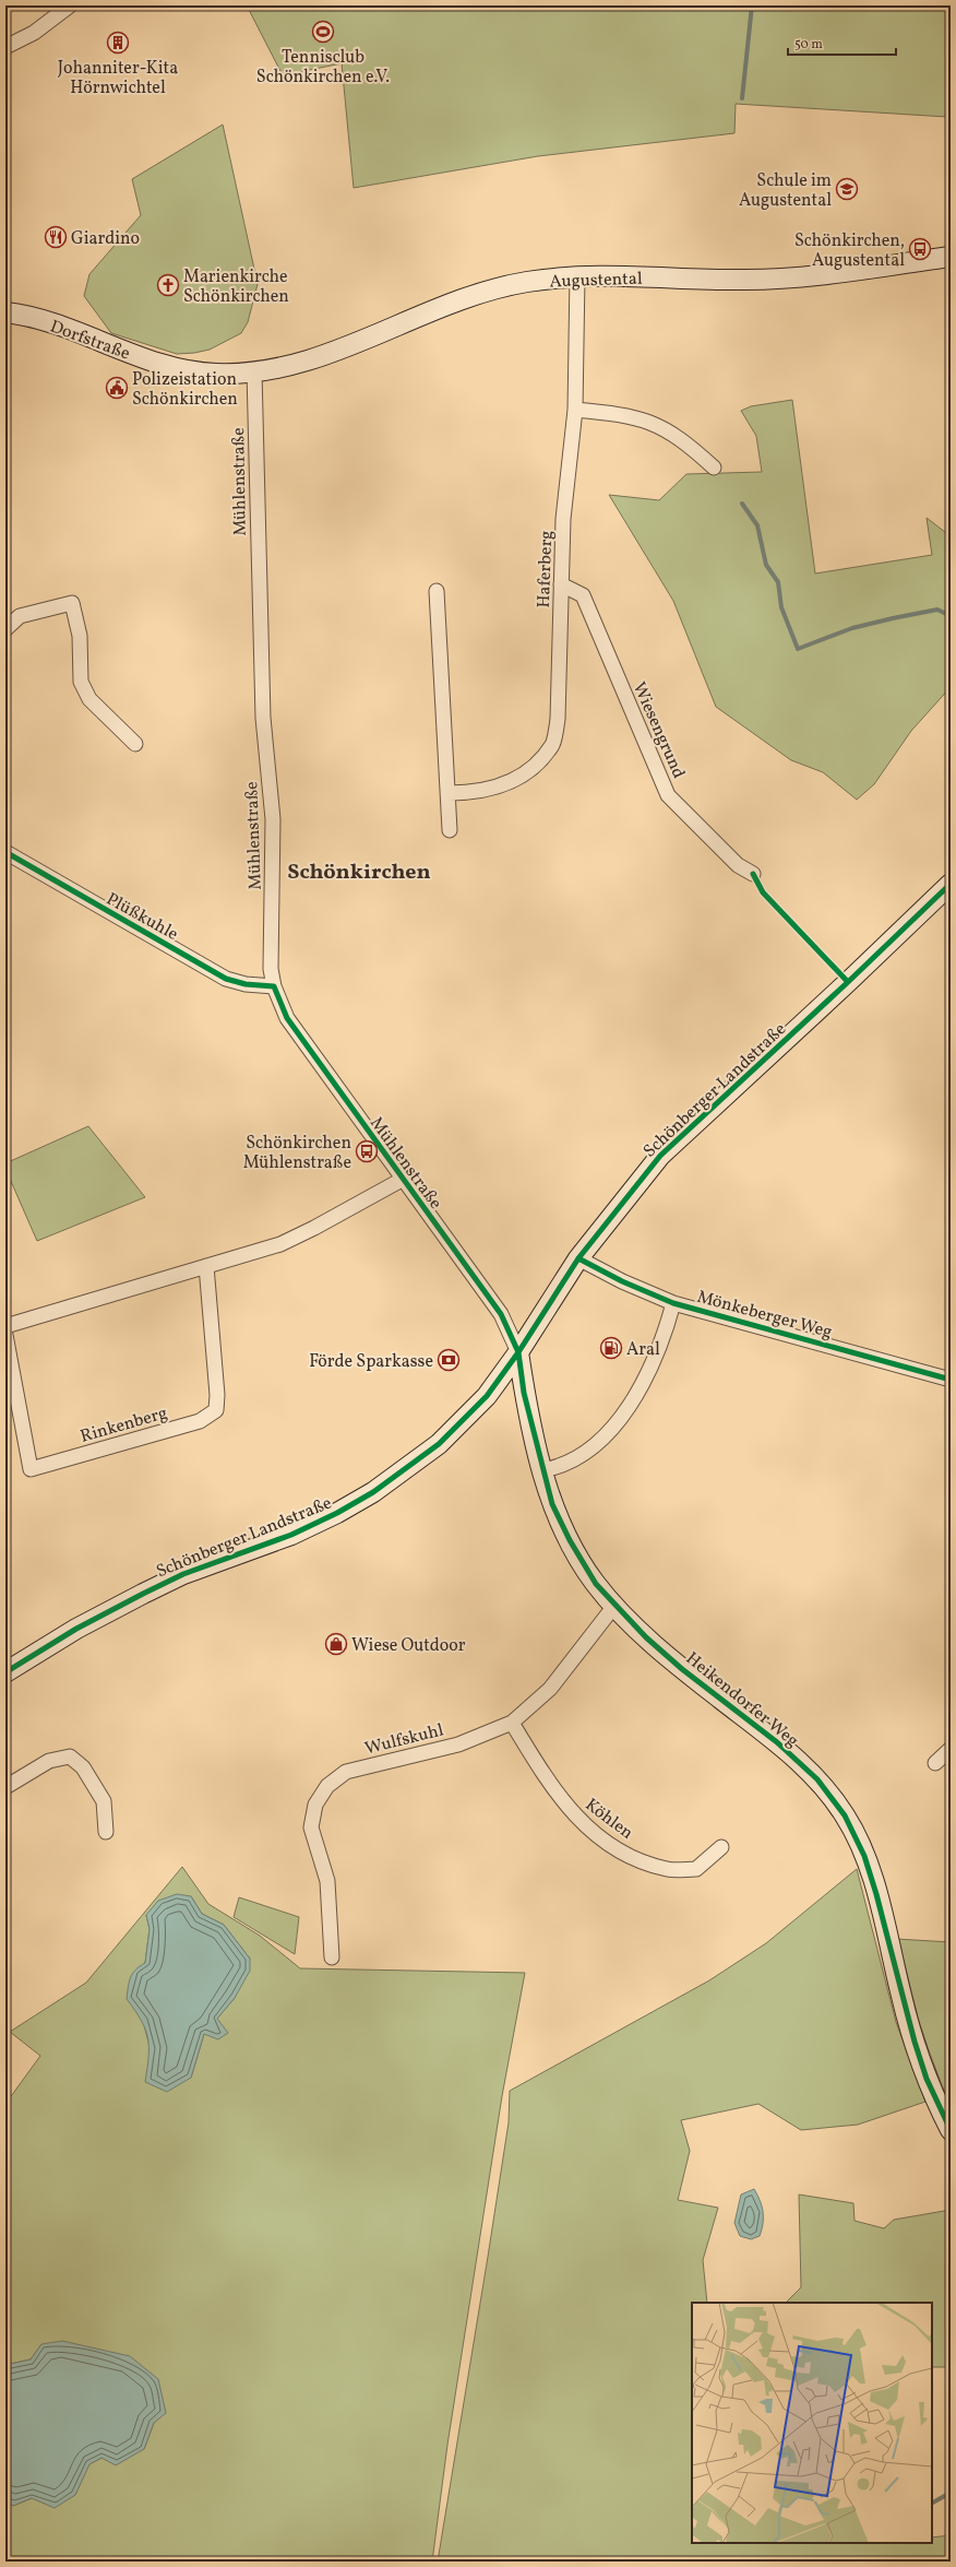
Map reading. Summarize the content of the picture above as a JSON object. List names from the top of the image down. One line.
{"streets":{"street":["Augustental","Dorfstraße","Mühlenstraße","Haferberg","Wiesengrund","Plüßkuhle","Schönberger Landstraße","Mönkeberger Weg","Rinkenberg","Heikendorfer Weg","Wulfskuhl","Köhlen"]},"crossings":[["Augustental","Dorfstraße"],["Augustental","Mühlenstraße"],["Augustental","Haferberg"],["Dorfstraße","Mühlenstraße"],["Mühlenstraße","Plüßkuhle"],["Mühlenstraße","Schönberger Landstraße"],["Mühlenstraße","Heikendorfer Weg"],["Haferberg","Wiesengrund"],["Schönberger Landstraße","Mönkeberger Weg"],["Schönberger Landstraße","Heikendorfer Weg"],["Heikendorfer Weg","Wulfskuhl"],["Wulfskuhl","Köhlen"]],"districts":["Schönkirchen"],"places":{"sports":["Tennisclub Schönkirchen e.V."],"building":["Johanniter-Kita Hörnwichtel"],"school or university":["Schule im Augustental"],"restaurant":["Giardino"],"bus stop":["Schönkirchen, Augustental","Schönkirchen Mühlenstraße"],"church":["Marienkirche Schönkirchen"],"public building":["Polizeistation Schönkirchen"],"fuel station":["Aral"],"bank":["Förde Sparkasse"],"shop":["Wiese Outdoor"]},"scale_bar":"50 m"}
